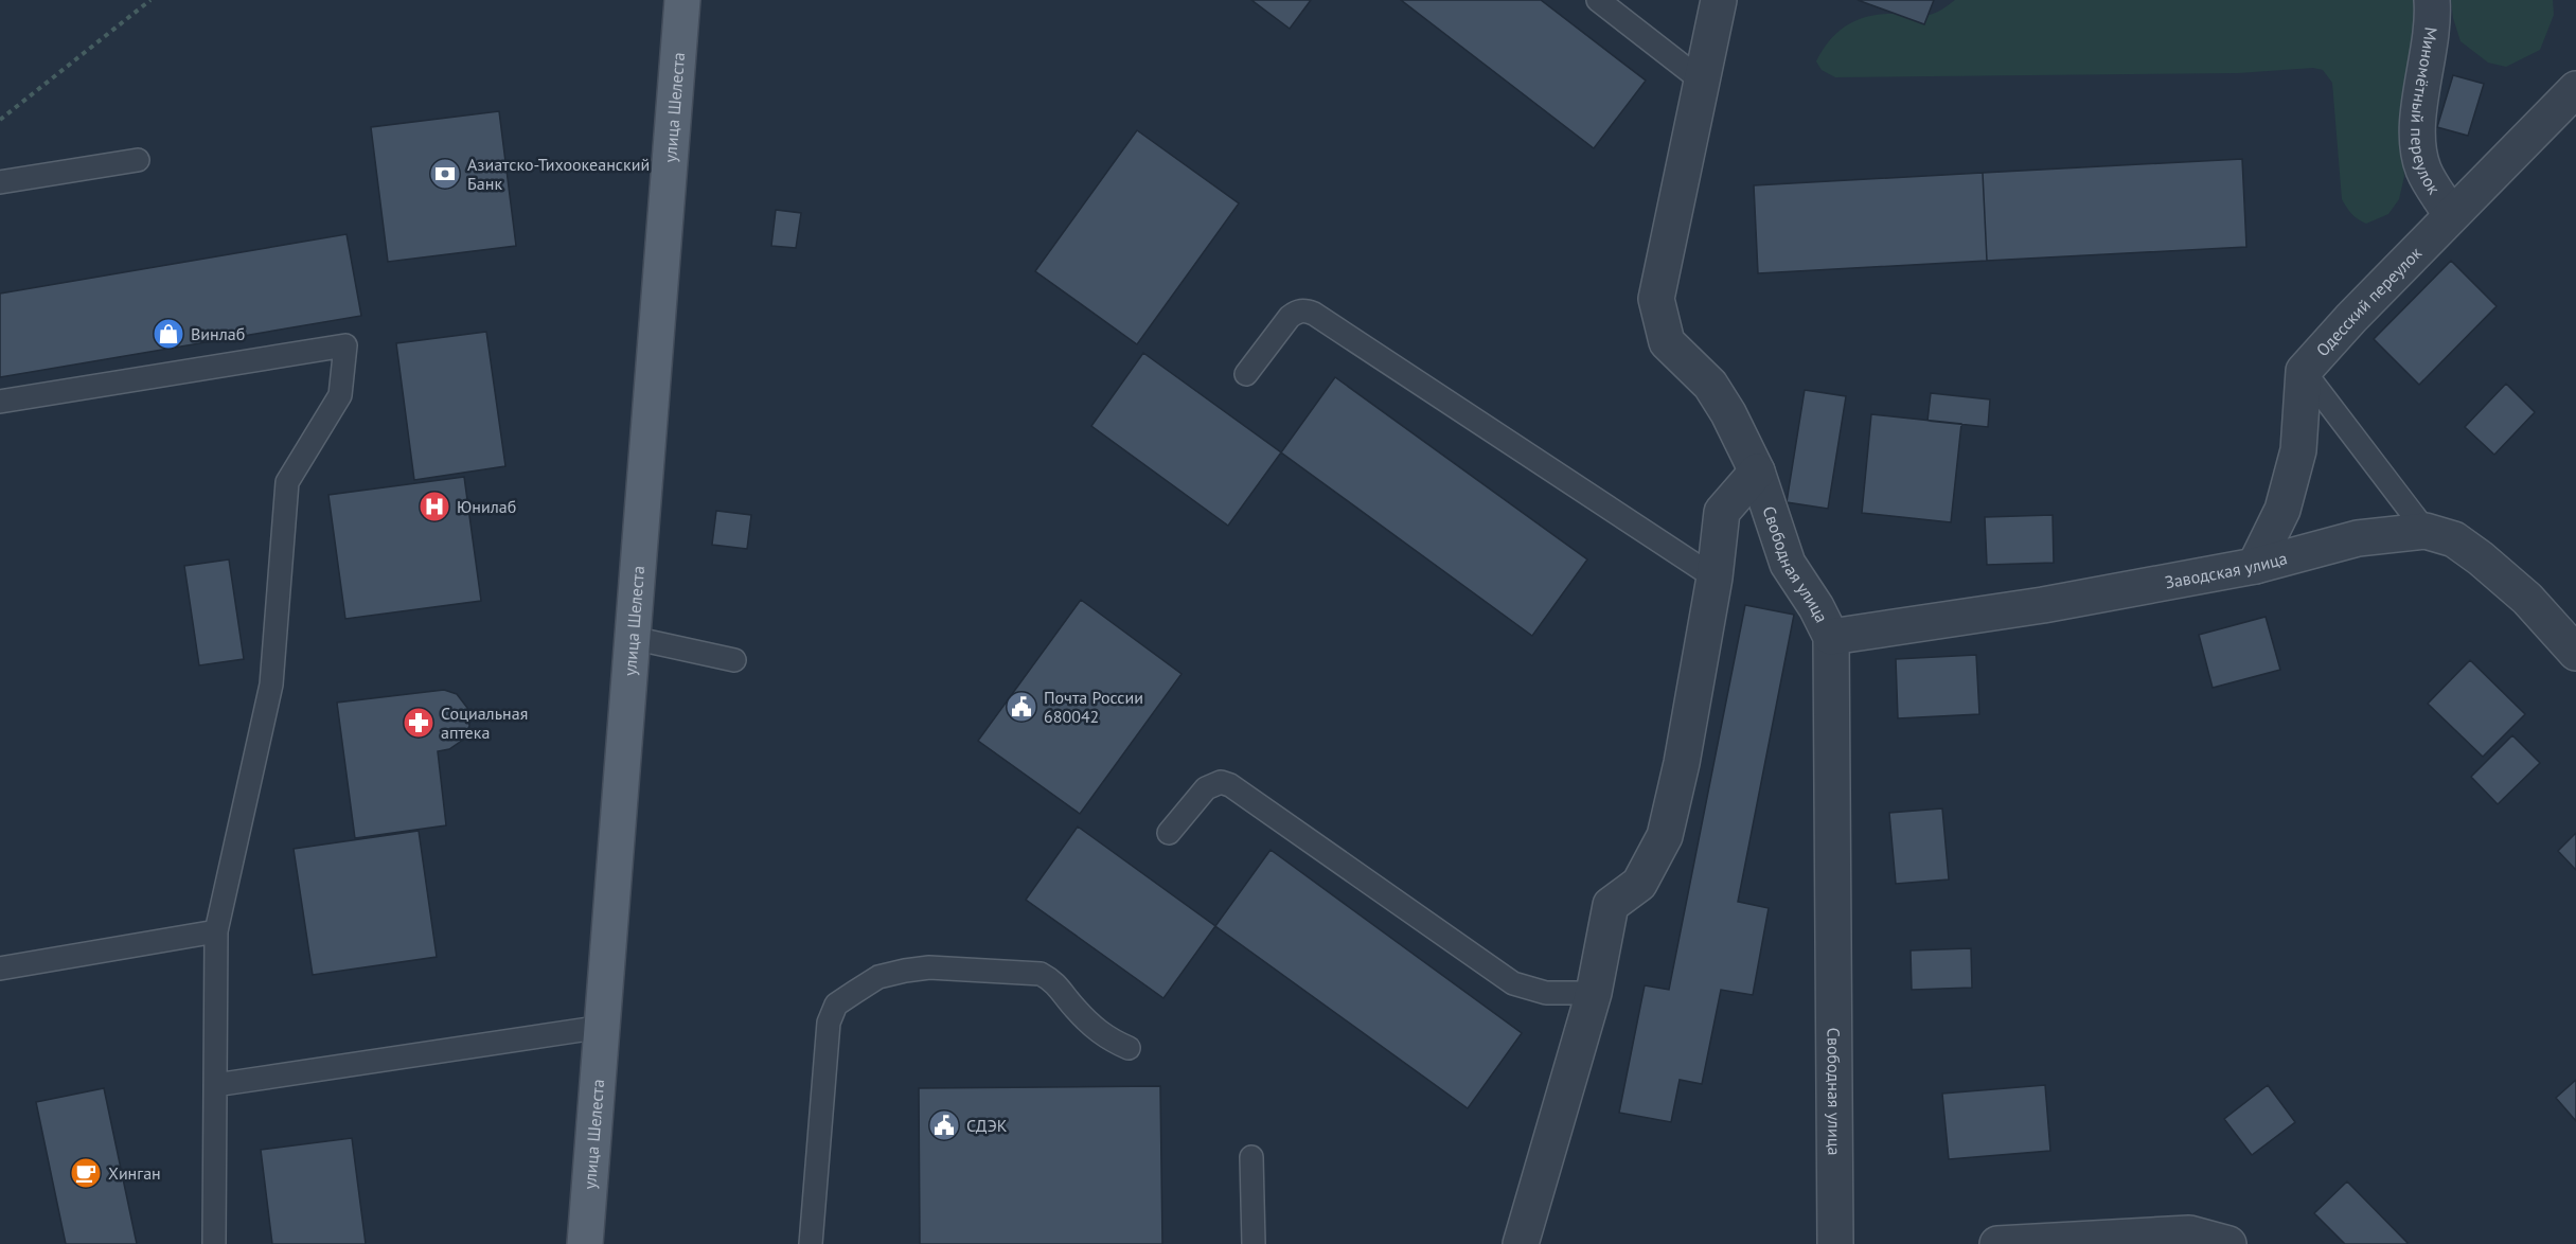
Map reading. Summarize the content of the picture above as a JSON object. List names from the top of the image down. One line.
{"streets":{"main road":["улица Шелеста"],"street":["Миномётный переулок","Одесский переулок","Свободная улица","Заводская улица"]},"crossings":[["Миномётный переулок","Одесский переулок"],["Одесский переулок","Заводская улица"],["Свободная улица","Заводская улица"]],"places":{"bank":["Азиатско-Тихоокеанский Банк"],"shop":["Винлаб"],"hospital":["Юнилаб"],"public building":["Почта России 680042","СДЭК"],"pharmacy":["Социальная аптека"],"cafe":["Хинган"]}}
